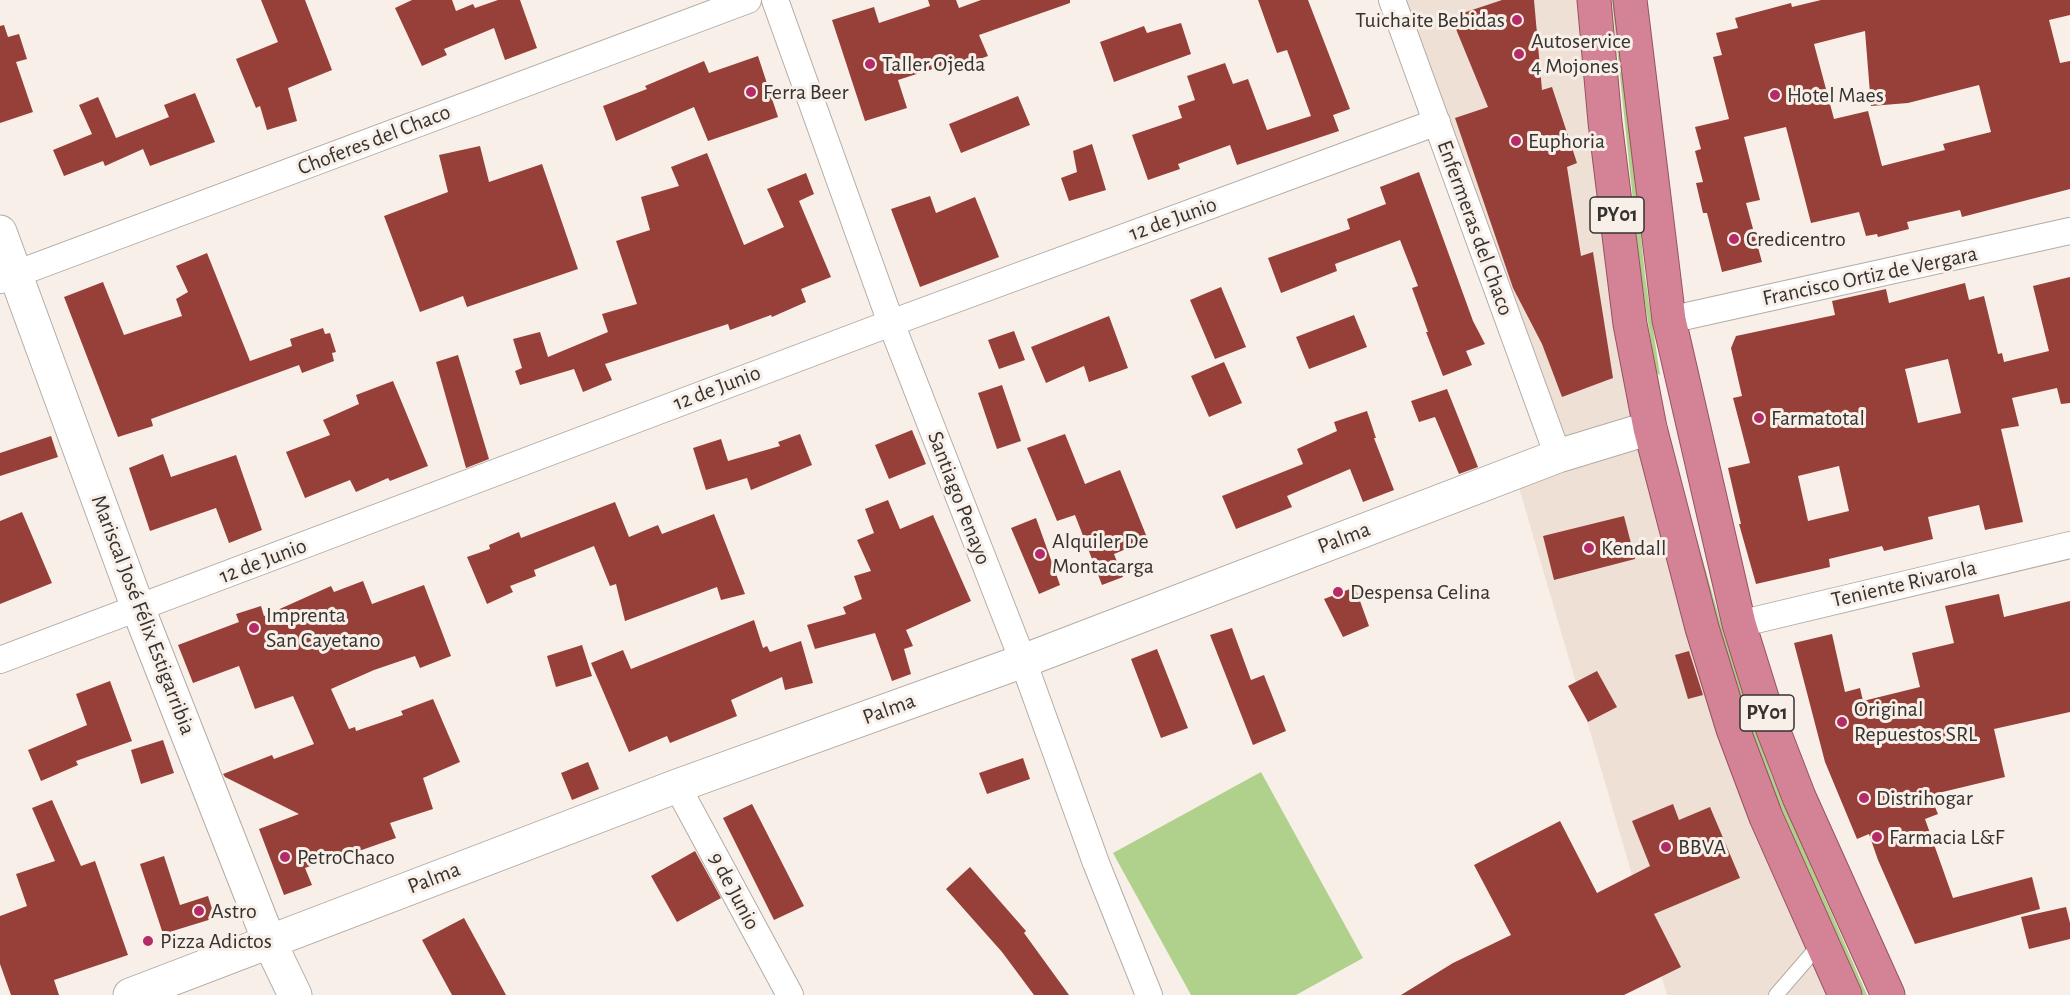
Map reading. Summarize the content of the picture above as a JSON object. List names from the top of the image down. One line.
{"streets":{"highway":["PY01"],"street":["Choferes del Chaco","12 de Junio","Enfermeras del Chaco","Francisco Ortiz de Vergara","Santiago Penayo","Palma","Teniente Rivarola","Mariscal José Félix Estigarribia","9 de Junio"]},"crossings":[["Choferes del Chaco","Mariscal José Félix Estigarribia"],["PY01","Francisco Ortiz de Vergara"],["PY01","Palma"],["PY01","Teniente Rivarola"],["12 de Junio","Enfermeras del Chaco"],["12 de Junio","Santiago Penayo"],["12 de Junio","Mariscal José Félix Estigarribia"],["Enfermeras del Chaco","Palma"],["Santiago Penayo","Palma"],["Palma","Mariscal José Félix Estigarribia"],["Palma","9 de Junio"]],"places":["Tuichaite Bebidas","Autoservice 4 Mojones","Taller Ojeda","Ferra Beer","Hotel Maes","Euphoria","Credicentro","Farmatotal","Kendall","Alquiler De Montacarga","Despensa Celina","Imprenta San Cayetano","Original Repuestos SRL","Distrihogar","Farmacia L&F","BBVA","PetroChaco","Astro","Pizza Adictos"]}
